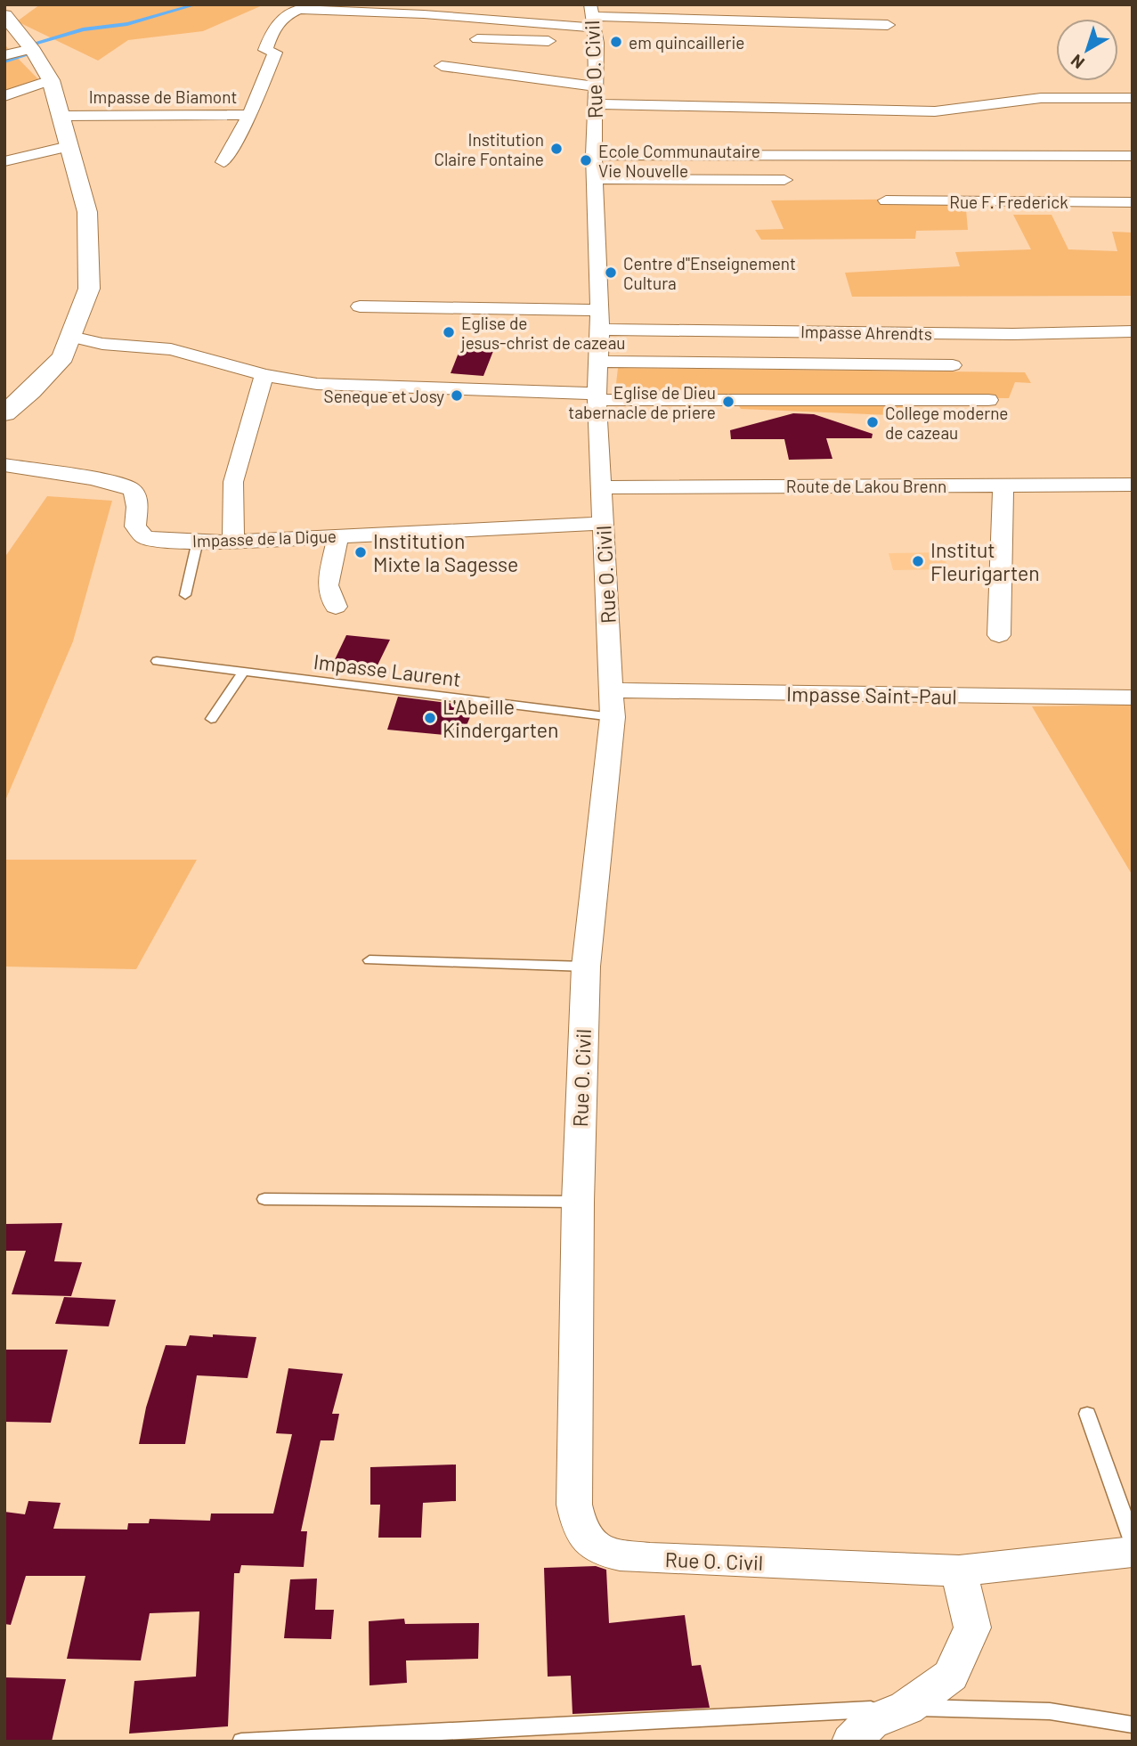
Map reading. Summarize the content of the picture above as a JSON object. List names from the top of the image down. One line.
{"streets":{"street":["Rue O. Civil","Impasse de Biamont","Rue F. Frederick","Impasse Ahrendts","Route de Lakou Brenn","Impasse de la Digue","Impasse Saint-Paul"],"lane":["Impasse Laurent"]},"crossings":[["Rue O. Civil","Impasse de Biamont"],["Rue O. Civil","Impasse Ahrendts"],["Rue O. Civil","Route de Lakou Brenn"],["Rue O. Civil","Impasse de la Digue"],["Rue O. Civil","Impasse Laurent"],["Rue O. Civil","Impasse Saint-Paul"],["Impasse Laurent","Impasse Saint-Paul"]],"places":["em quincaillerie","Institution Claire Fontaine","Ecole Communautaire Vie Nouvelle","Centre d\"Enseignement Cultura","Eglise de jesus-christ de cazeau","Seneque et Josy","Eglise de Dieu tabernacle de priere","College moderne de cazeau","Institution Mixte la Sagesse","Institut Fleurigarten","L'Abeille Kindergarten"],"north":"bottom left"}
